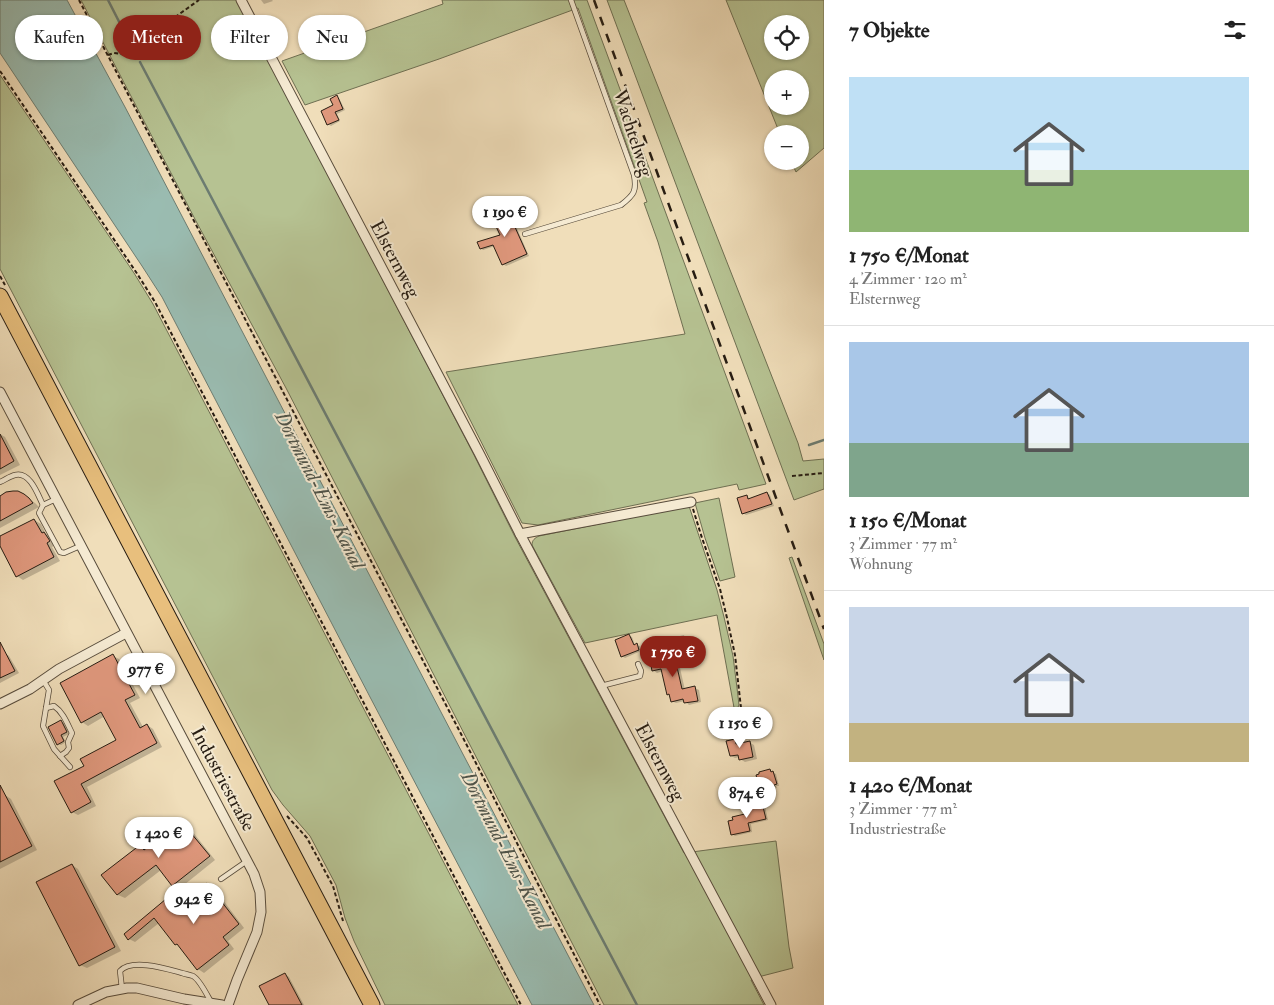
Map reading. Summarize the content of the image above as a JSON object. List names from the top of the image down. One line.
{"streets":{"street":["Elsternweg","Industriestraße"],"lane":["Wachtelweg"]},"water":["Dortmund-Ems-Kanal"],"page":{"heading":"7 Objekte","map_buttons":["+","−"],"chip":["Kaufen","Mieten","Filter","Neu"],"list":[{"name":"1 750 €/Monat","note":"4 Zimmer · 120 m² · Elsternweg"},{"name":"1 150 €/Monat","note":"3 Zimmer · 77 m² · Wohnung"},{"name":"1 420 €/Monat","note":"3 Zimmer · 77 m² · Industriestraße"}],"price":["1 190 €","1 750 €","977 €","1 150 €","874 €","1 420 €","942 €"]}}
